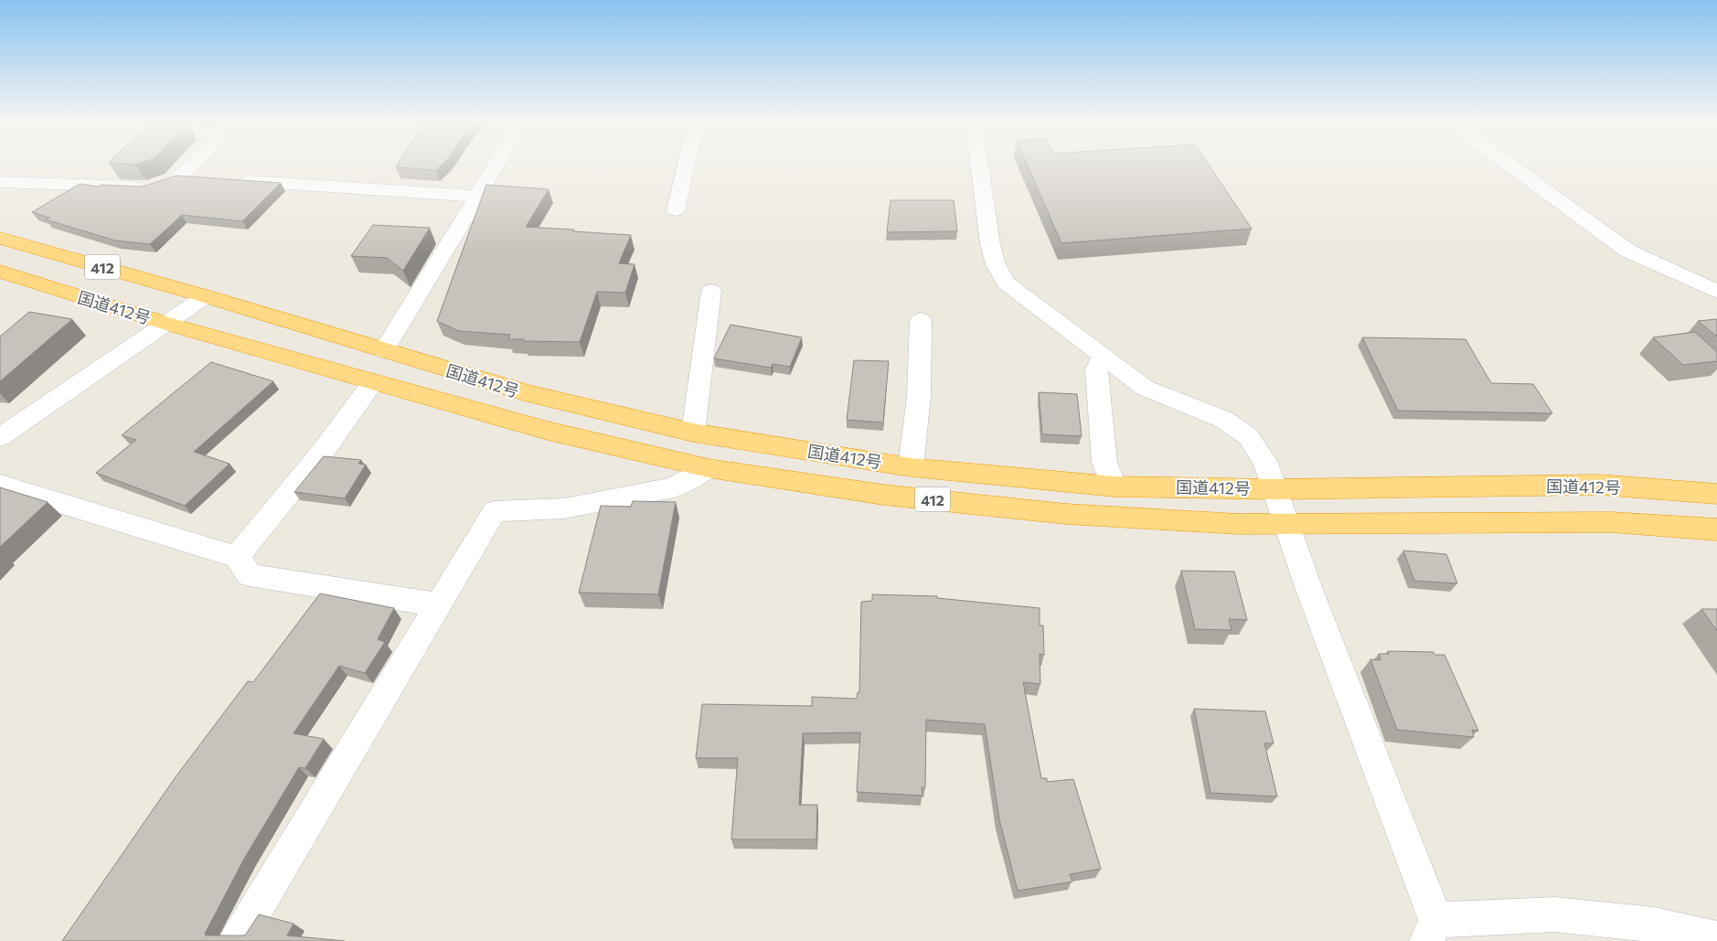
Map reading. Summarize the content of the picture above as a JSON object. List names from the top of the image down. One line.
{"streets":{"highway":["412","国道412号"]}}
